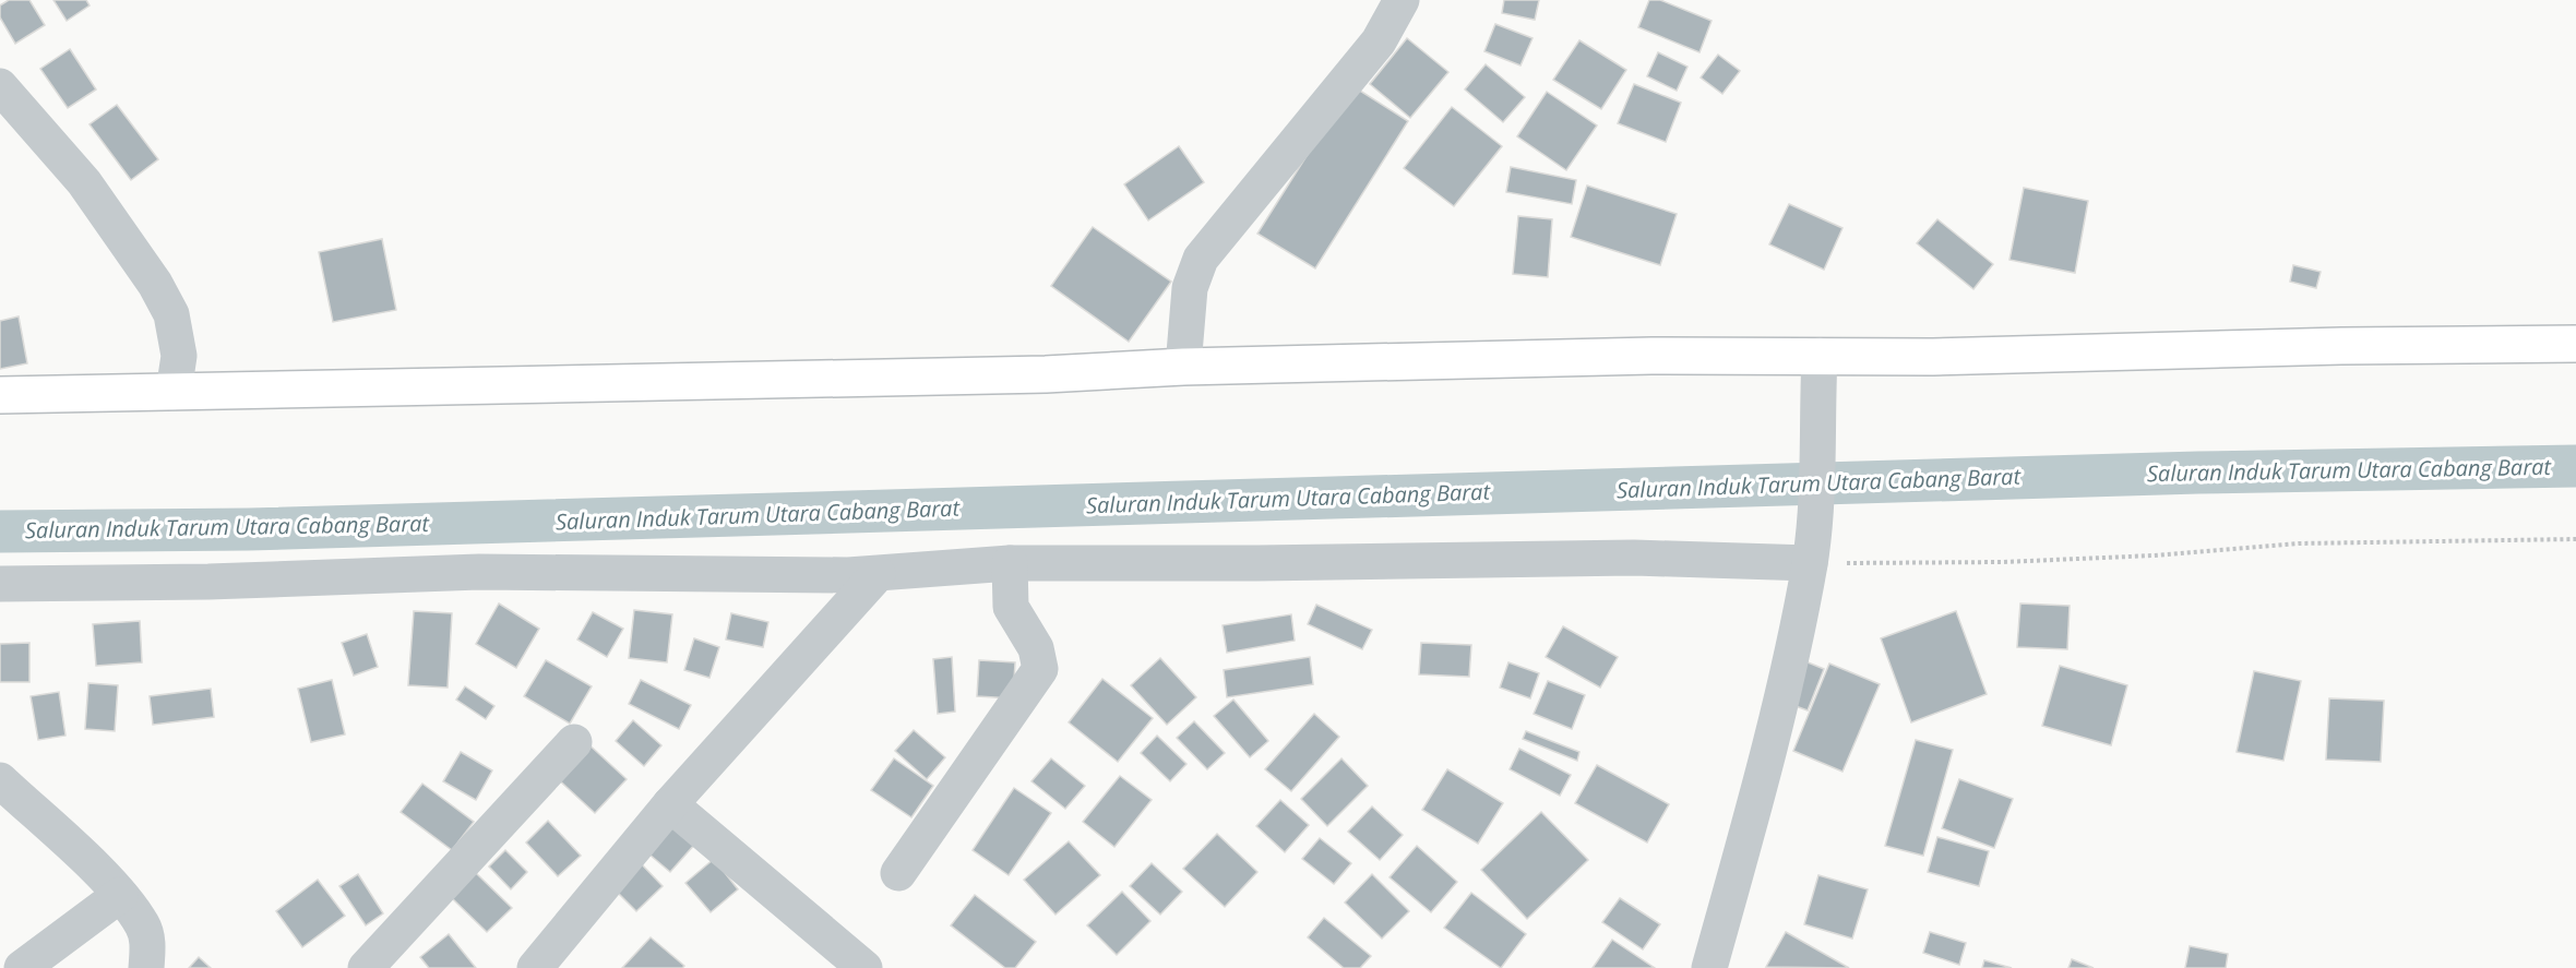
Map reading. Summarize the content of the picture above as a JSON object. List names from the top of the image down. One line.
{"water":["Saluran Induk Tarum Utara Cabang Barat"]}
